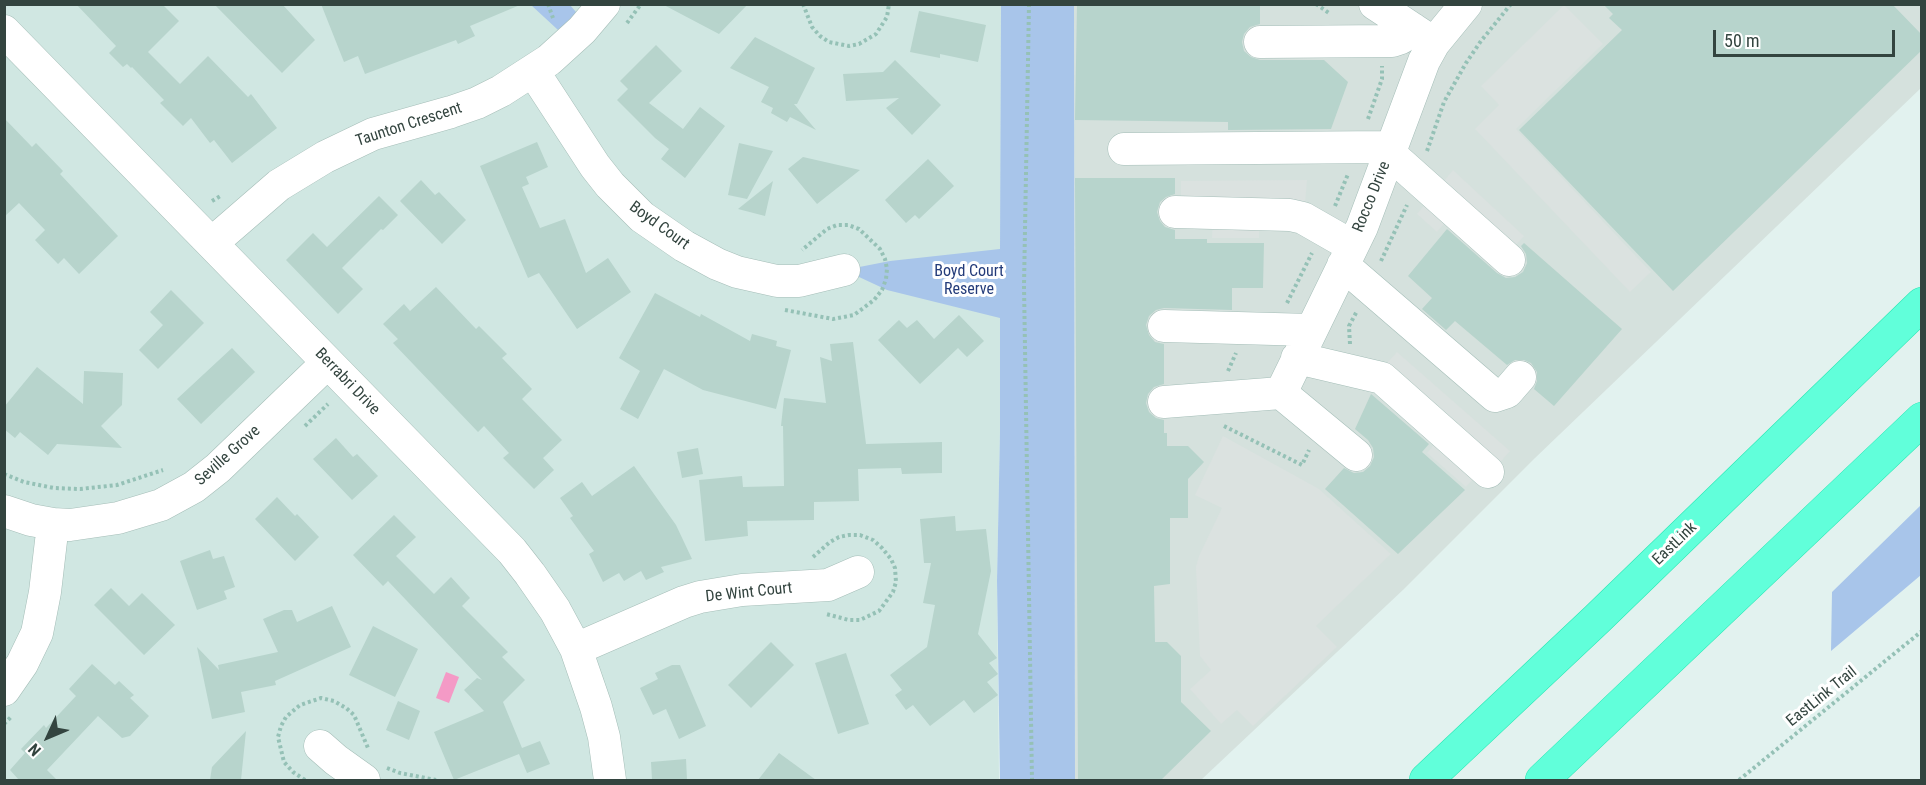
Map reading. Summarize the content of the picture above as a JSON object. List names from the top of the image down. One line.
{"streets":{"highway":["EastLink"],"street":["Taunton Crescent","Rocco Drive","Boyd Court","Berrabri Drive","Seville Grove","De Wint Court"],"path":["EastLink Trail"]},"crossings":[["Taunton Crescent","Boyd Court"],["Taunton Crescent","Berrabri Drive"],["Berrabri Drive","Seville Grove"],["Berrabri Drive","De Wint Court"]],"parks":["Boyd Court Reserve"],"scale_bar":"50 m","north":"bottom left"}
